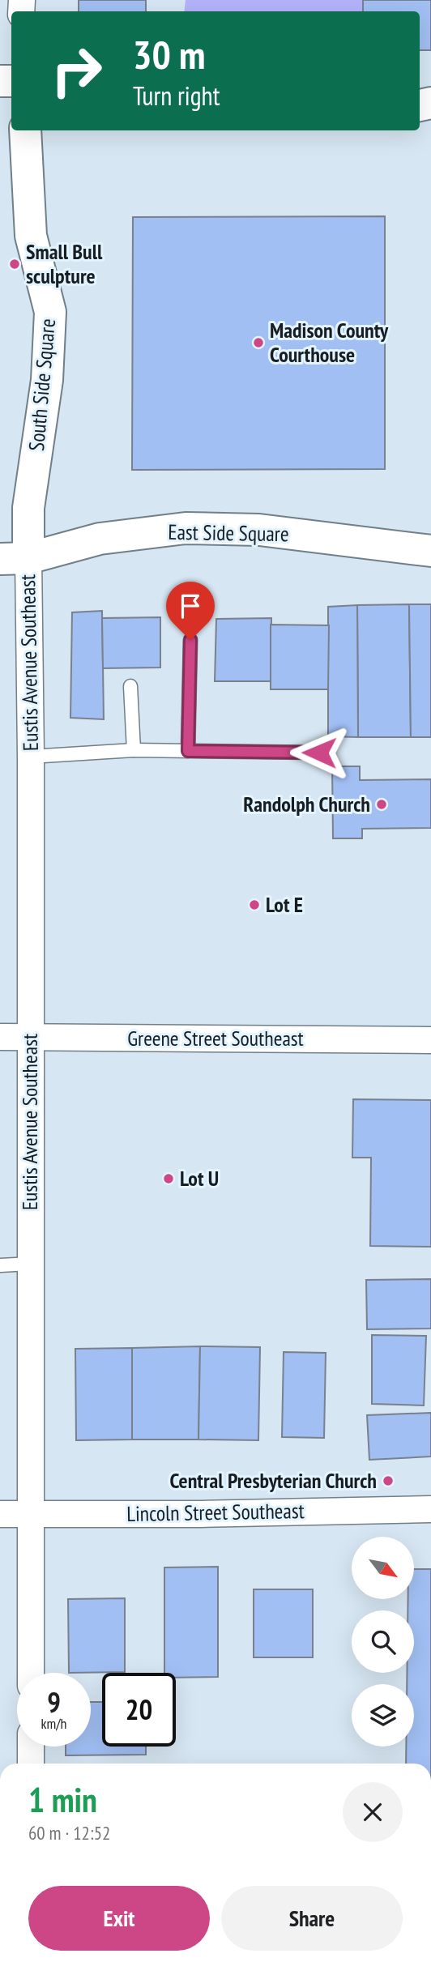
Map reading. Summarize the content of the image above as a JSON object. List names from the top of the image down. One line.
{"streets":{"main road":["South Side Square","East Side Square"],"street":["Eustis Avenue Southeast","Greene Street Southeast","Lincoln Street Southeast"]},"crossings":[["South Side Square","East Side Square"],["South Side Square","Eustis Avenue Southeast"],["East Side Square","Eustis Avenue Southeast"],["Eustis Avenue Southeast","Greene Street Southeast"],["Eustis Avenue Southeast","Lincoln Street Southeast"]],"places":["Small Bull sculpture","Madison County Courthouse","Randolph Church","Lot E","Lot U","Central Presbyterian Church"],"north":"bottom right","page":{"turn":["30 m","Turn right"],"speed":"9 km/h","limit":"20","heading":["1 min","60 m · 12:52"],"buttons":["Exit","Share"]}}
